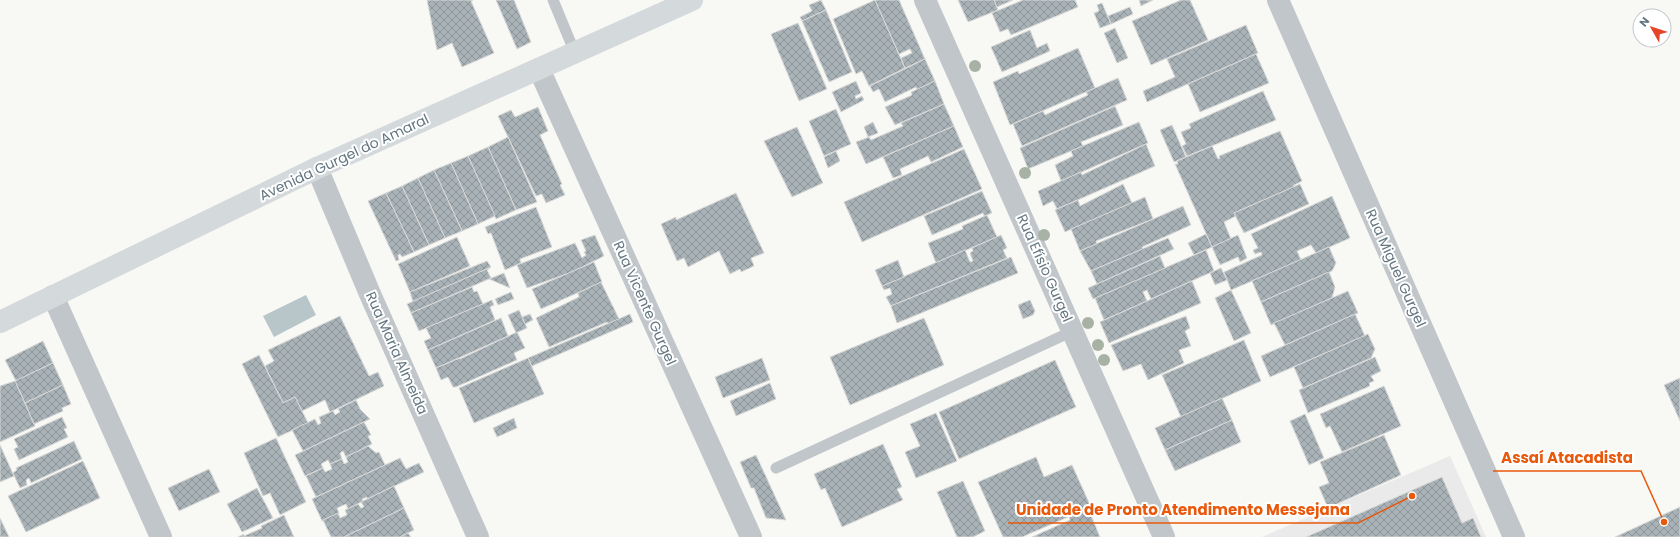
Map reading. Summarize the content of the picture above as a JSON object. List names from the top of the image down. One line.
{"streets":{"street":["Avenida Gurgel do Amaral","Rua Efísio Gurgel","Rua Miguel Gurgel","Rua Vicente Gurgel","Rua Maria Almeida"]},"crossings":[["Avenida Gurgel do Amaral","Rua Vicente Gurgel"],["Avenida Gurgel do Amaral","Rua Maria Almeida"]],"places":["Unidade de Pronto Atendimento Messejana","Assaí Atacadista"],"north":"top left"}
